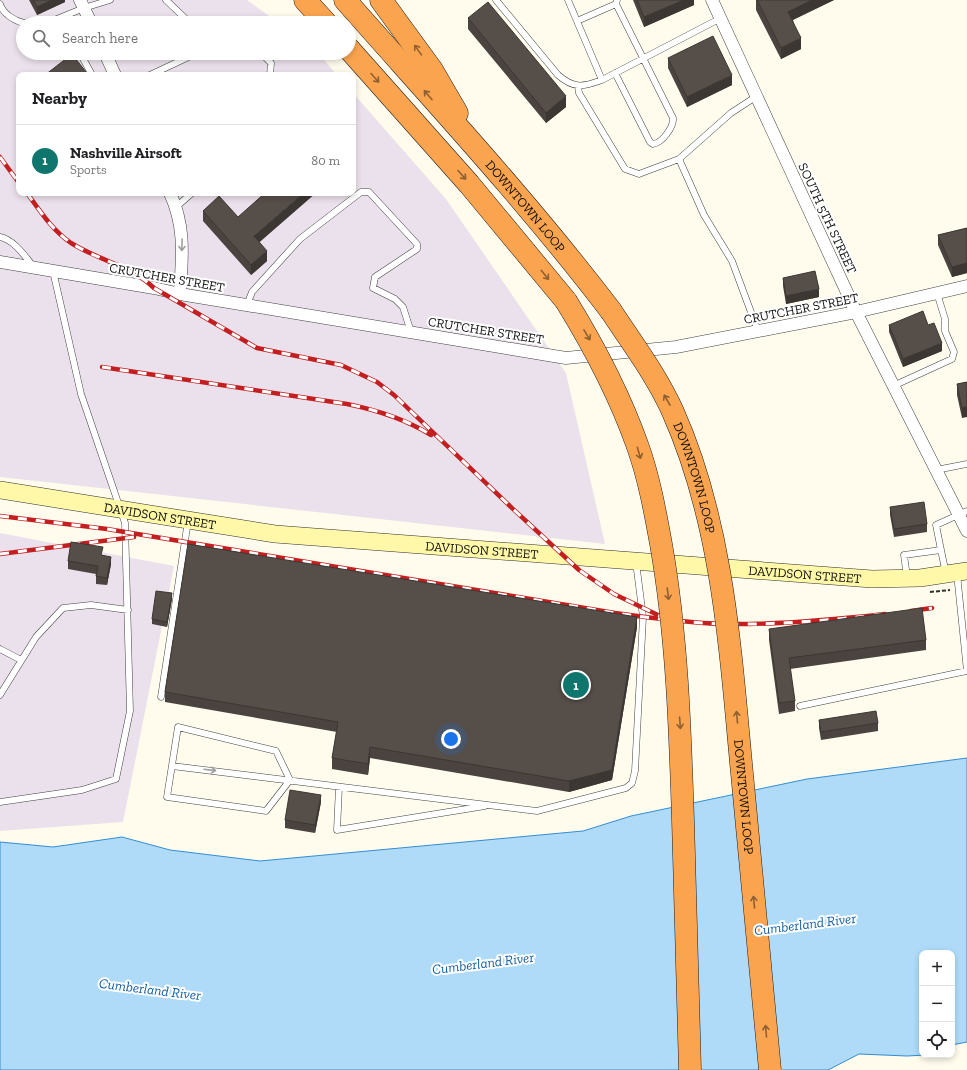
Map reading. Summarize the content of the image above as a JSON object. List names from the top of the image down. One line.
{"streets":{"highway":["DOWNTOWN LOOP"],"street":["SOUTH 5TH STREET","CRUTCHER STREET","DAVIDSON STREET"]},"crossings":[["SOUTH 5TH STREET","CRUTCHER STREET"]],"water":["Cumberland River"],"page":{"search":"Search here","heading":"Nearby","list":[{"mark":"1","name":"Nashville Airsoft","note":"Sports","value":"80 m"}],"pins":"1","map_buttons":["+","−"]}}
